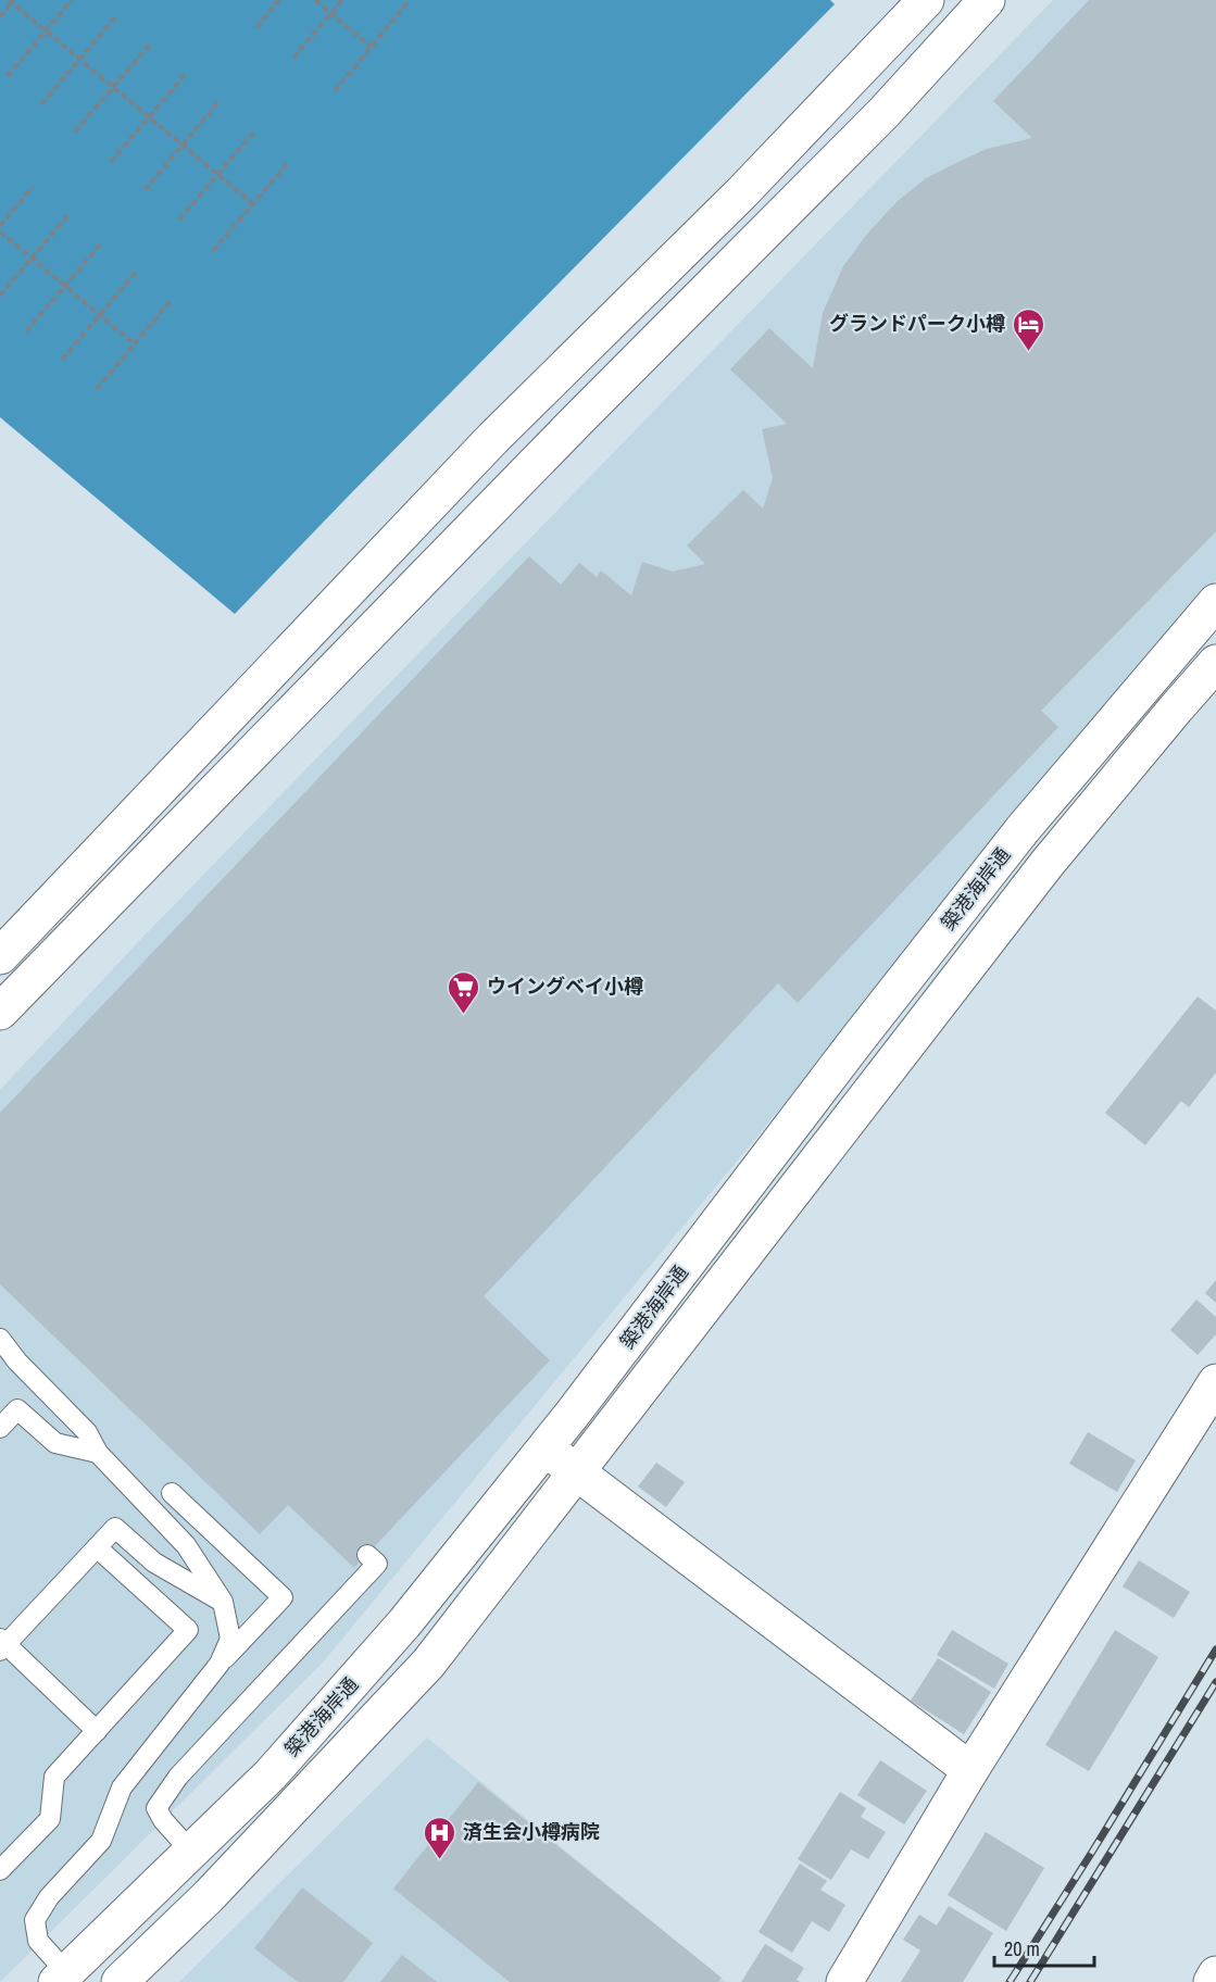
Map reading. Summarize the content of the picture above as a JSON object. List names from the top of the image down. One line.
{"streets":{"street":["築港海岸通"]},"places":{"hotel":["グランドパーク小樽"],"supermarket":["ウイングベイ小樽"],"hospital":["済生会小樽病院"]},"scale_bar":"20 m"}
